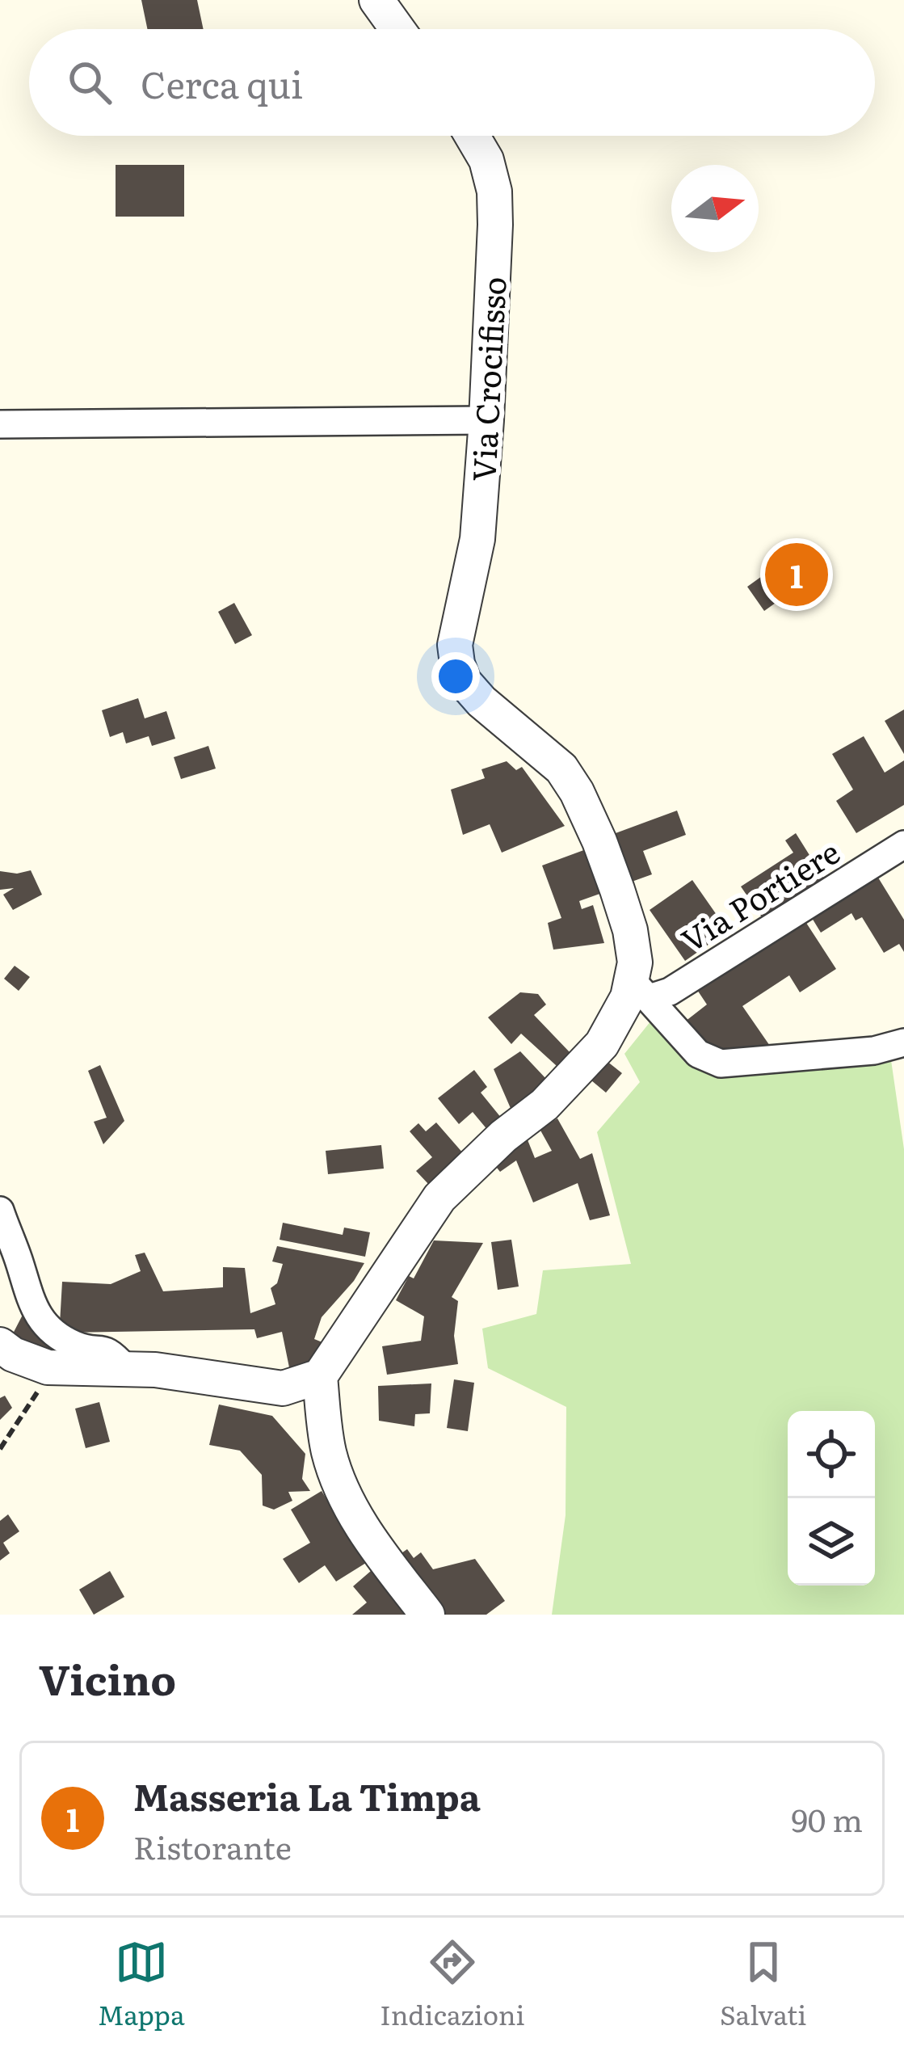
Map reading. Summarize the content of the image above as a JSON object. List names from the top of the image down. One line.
{"streets":{"street":["Via Crocifisso","Via Portiere"]},"crossings":[["Via Crocifisso","Via Portiere"]],"north":"right","page":{"search":"Cerca qui","pins":"1","heading":"Vicino","list":[{"mark":"1","name":"Masseria La Timpa","note":"Ristorante","value":"90 m"}],"nav":["Mappa","Indicazioni","Salvati"]}}
